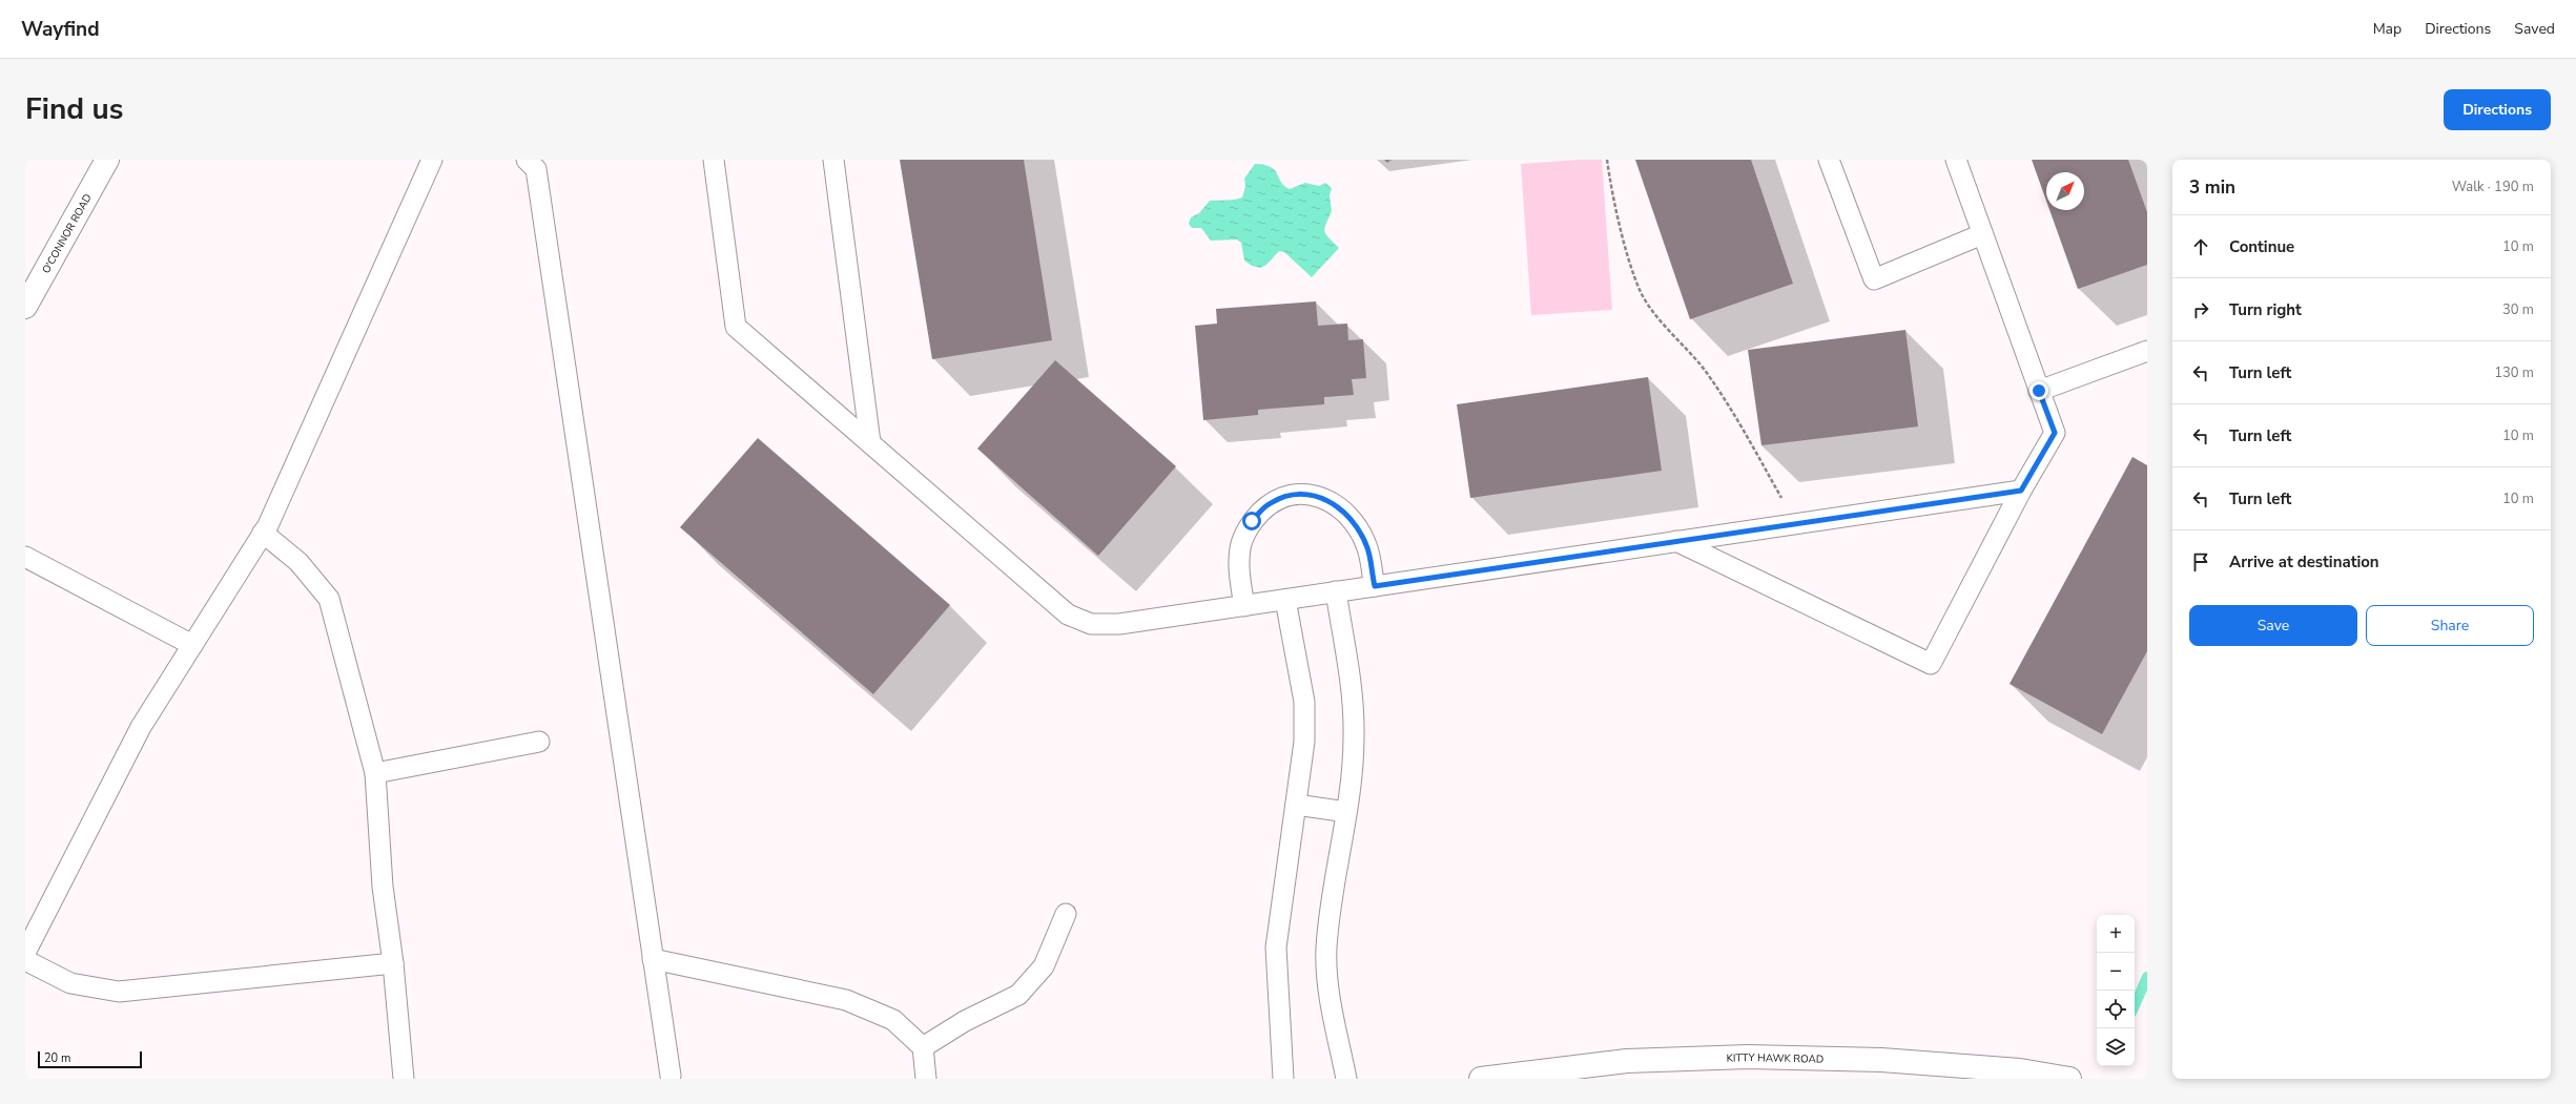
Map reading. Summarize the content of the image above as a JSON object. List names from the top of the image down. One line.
{"streets":{"main road":["O'CONNOR ROAD","KITTY HAWK ROAD"]},"scale_bar":"20 m","north":"top right","page":{"header":"Wayfind","nav":["Map","Directions","Saved"],"title":"Find us","buttons":["Directions",["Save","Share"]],"heading":["3 min","Walk · 190 m"],"list":[["Continue","10 m"],["Turn right","30 m"],["Turn left","130 m"],["Turn left","10 m"],["Turn left","10 m"],"Arrive at destination"],"map_buttons":["+","−"],"scale":"20 m"}}
